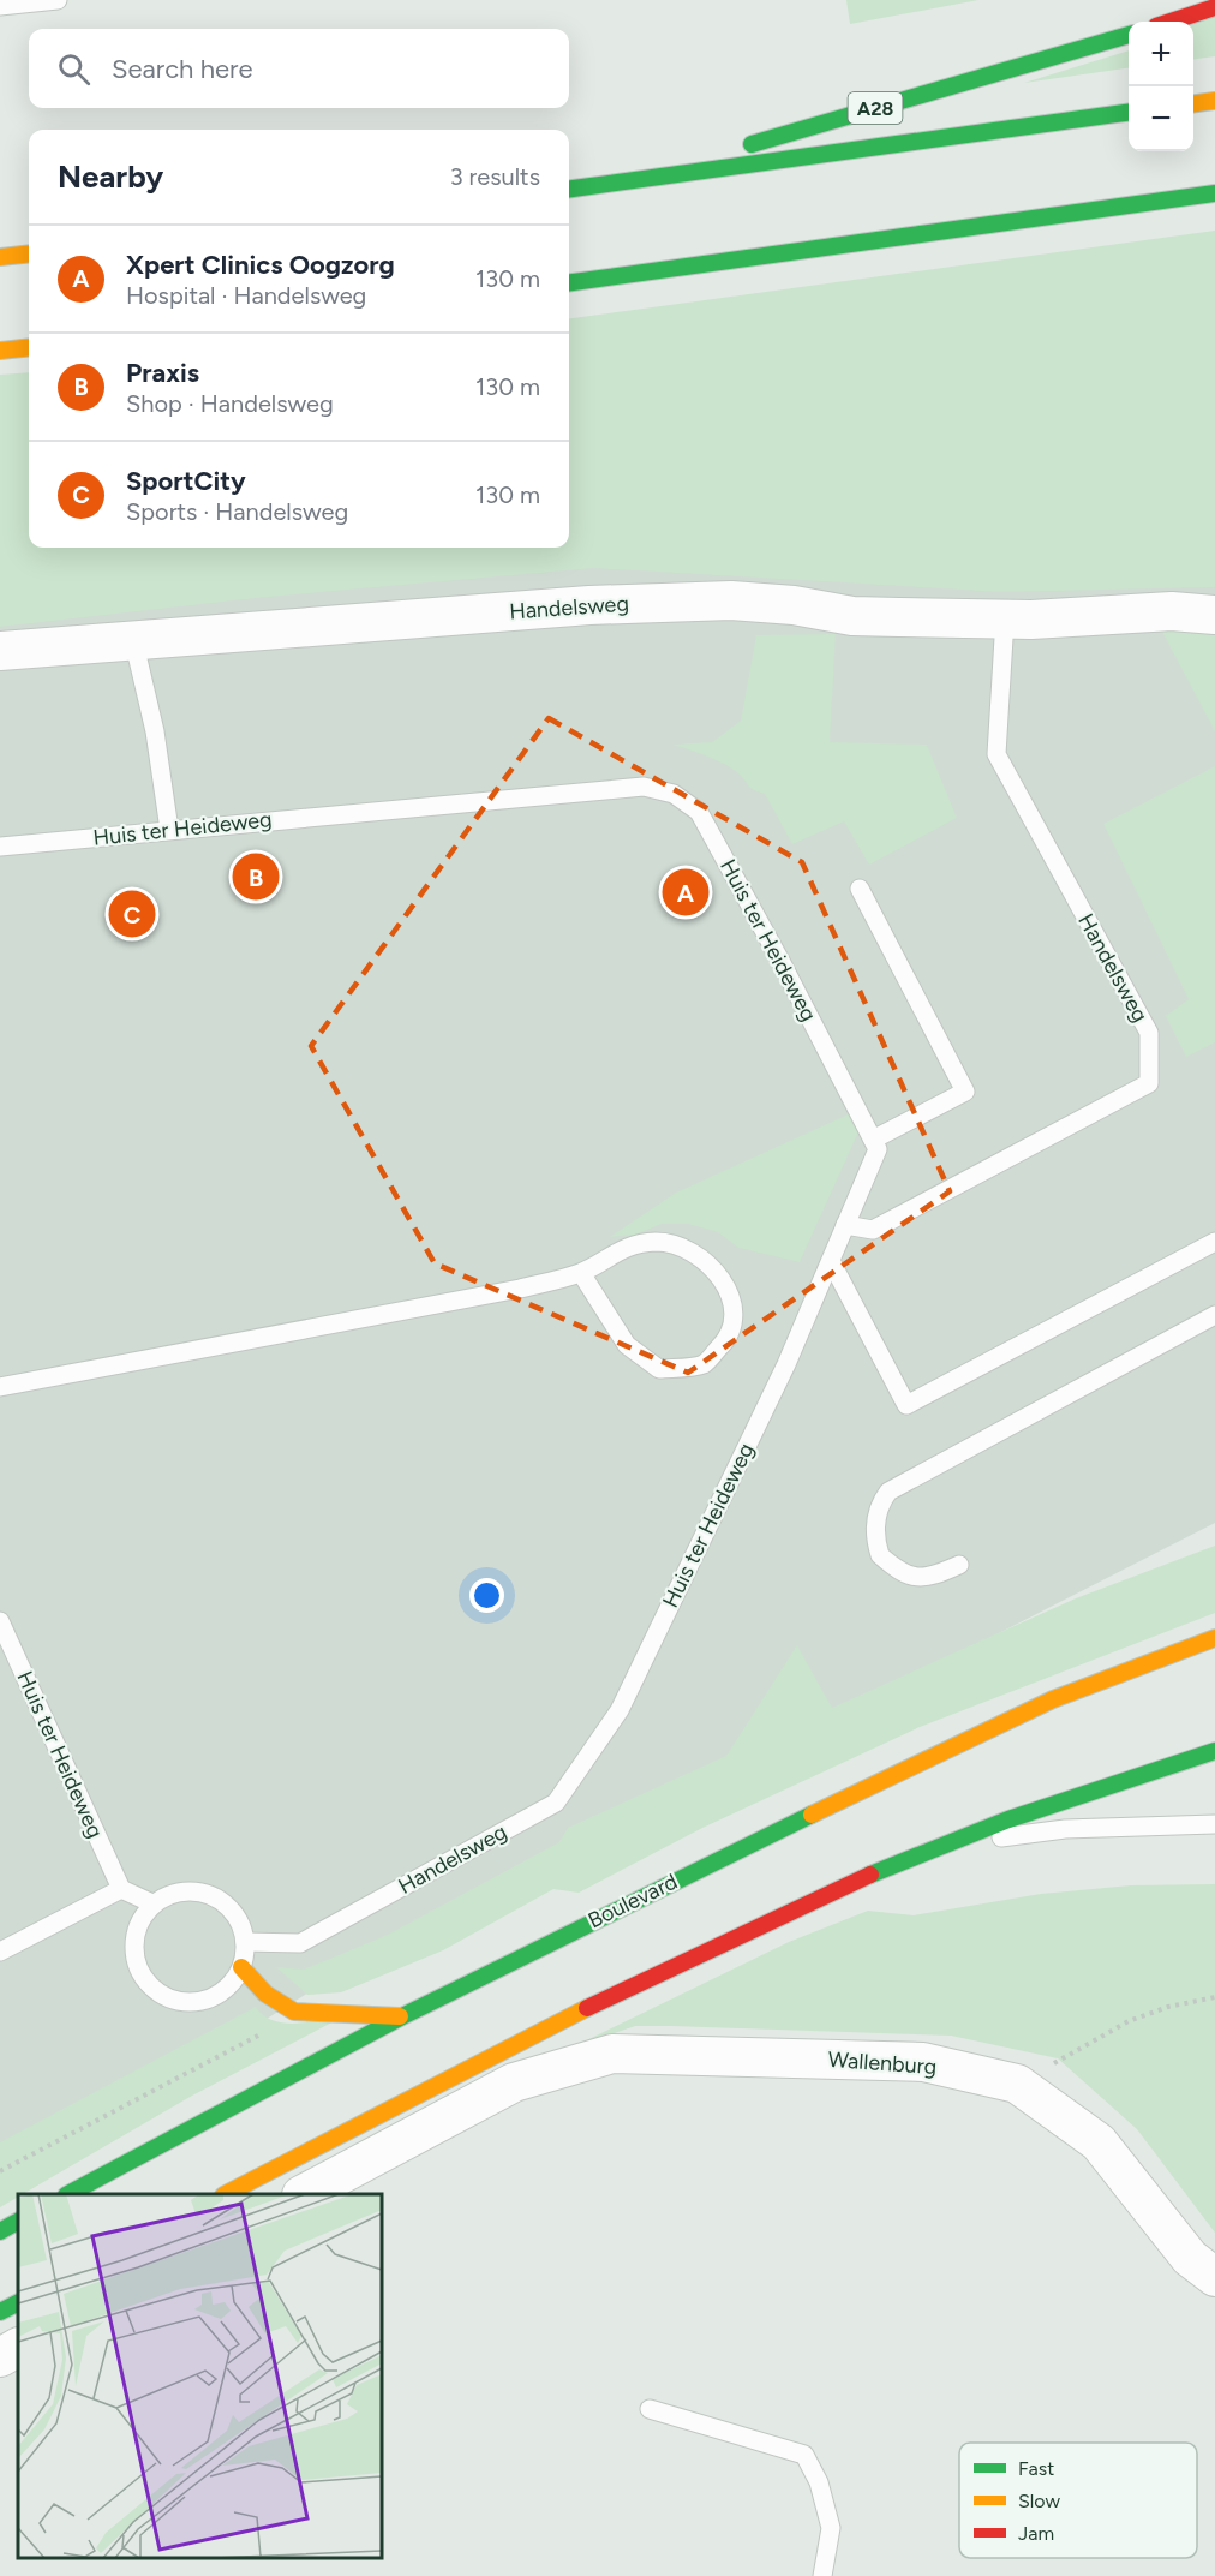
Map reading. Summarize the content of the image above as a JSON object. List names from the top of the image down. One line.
{"streets":{"main road":["A28","Boulevard"],"street":["Handelsweg","Wallenburg"],"lane":["Huis ter Heideweg"]},"crossings":[["Handelsweg","Huis ter Heideweg"]],"legend":["Fast","Slow","Jam"],"page":{"map_buttons":["+","−"],"search":"Search here","heading":["Nearby","3 results"],"list":[{"mark":"A","name":"Xpert Clinics Oogzorg","note":"Hospital · Handelsweg","value":"130 m"},{"mark":"B","name":"Praxis","note":"Shop · Handelsweg","value":"130 m"},{"mark":"C","name":"SportCity","note":"Sports · Handelsweg","value":"130 m"}],"pins":["B","A","C"]}}
